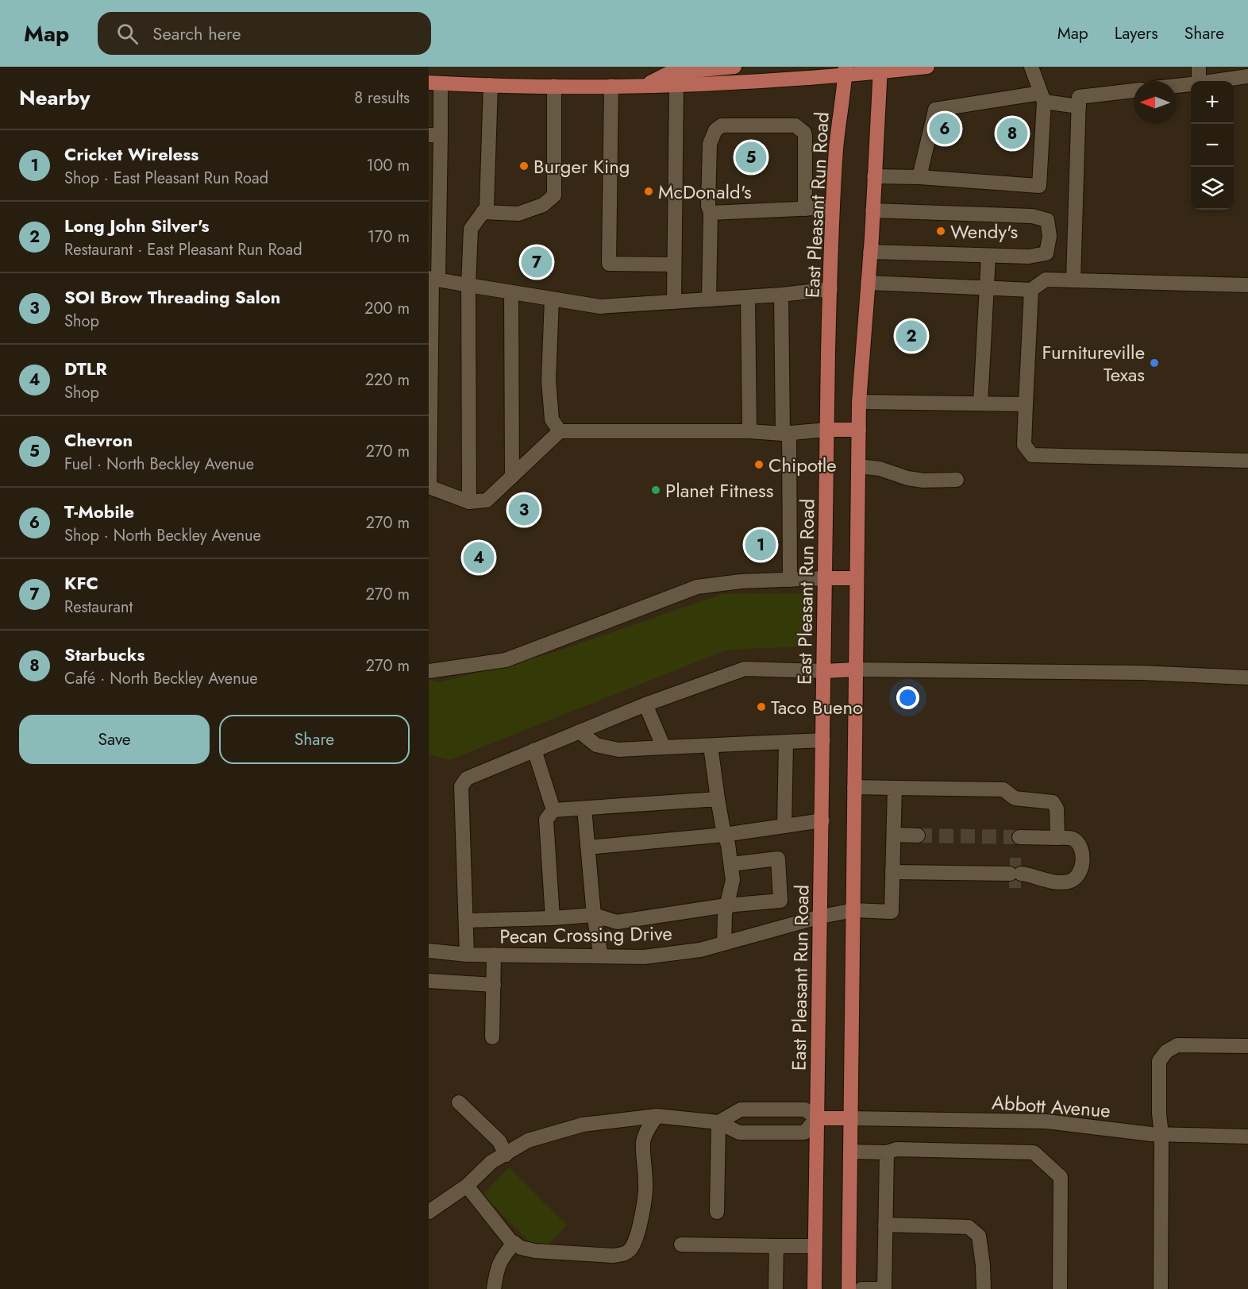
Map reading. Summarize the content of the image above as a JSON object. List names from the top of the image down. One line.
{"streets":{"main road":["East Pleasant Run Road"],"street":["Pecan Crossing Drive","Abbott Avenue"]},"crossings":[["East Pleasant Run Road","Pecan Crossing Drive"]],"places":["Burger King","McDonald's","Wendy's","Furnitureville Texas","Chipotle","Planet Fitness","Taco Bueno"],"north":"left","page":{"header":"Map","search":"Search here","nav":["Map","Layers","Share"],"heading":["Nearby","8 results"],"map_buttons":["+","−"],"pins":["6","8","5","7","2","3","1","4"],"list":[{"mark":"1","name":"Cricket Wireless","note":"Shop · East Pleasant Run Road","value":"100 m"},{"mark":"2","name":"Long John Silver's","note":"Restaurant · East Pleasant Run Road","value":"170 m"},{"mark":"3","name":"SOI Brow Threading Salon","note":"Shop","value":"200 m"},{"mark":"4","name":"DTLR","note":"Shop","value":"220 m"},{"mark":"5","name":"Chevron","note":"Fuel · North Beckley Avenue","value":"270 m"},{"mark":"6","name":"T-Mobile","note":"Shop · North Beckley Avenue","value":"270 m"},{"mark":"7","name":"KFC","note":"Restaurant","value":"270 m"},{"mark":"8","name":"Starbucks","note":"Café · North Beckley Avenue","value":"270 m"}],"buttons":["Save","Share"]}}
